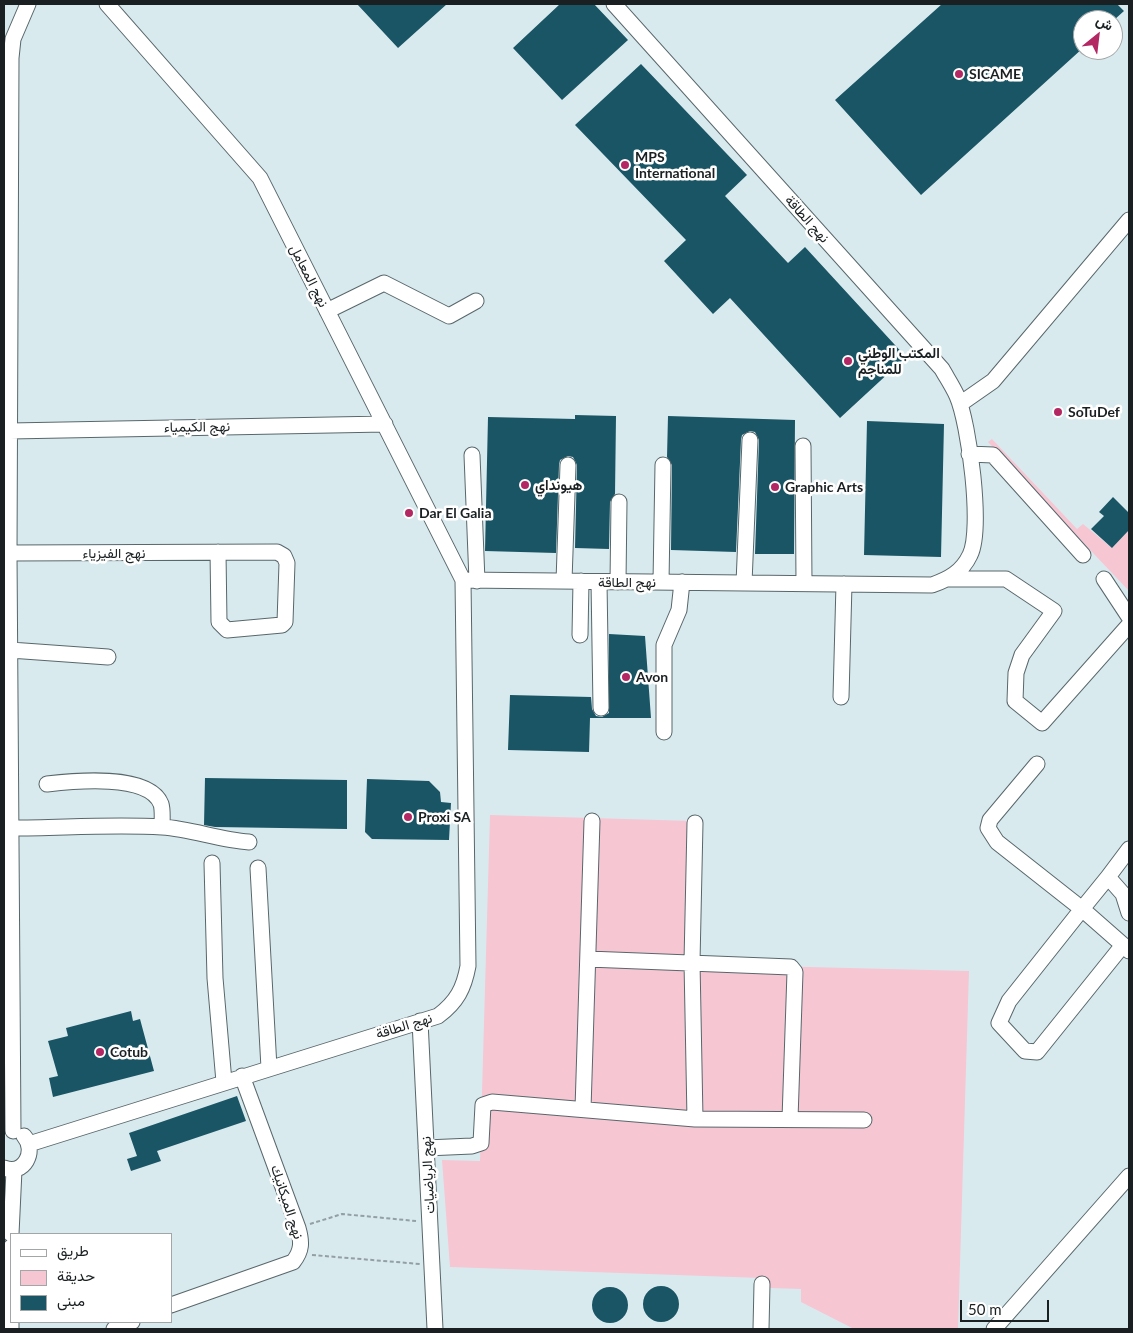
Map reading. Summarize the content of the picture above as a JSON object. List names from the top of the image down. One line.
{"streets":{"street":["نهج الطاقة","نهج المعامل","نهج الكيمياء","نهج الفيزياء","نهج الرياضيات","نهج الميكانيك"]},"crossings":[["نهج الطاقة","نهج المعامل"],["نهج الطاقة","نهج الرياضيات"],["نهج الطاقة","نهج الميكانيك"],["نهج المعامل","نهج الكيمياء"]],"places":["SICAME","MPS International","المكتب الوطني للمناجم","SoTuDef","هيونداي","Graphic Arts","Dar El Galia","Avon","Proxi SA","Cotub"],"legend":["طريق","حديقة","مبنى"],"scale_bar":"50 m","north":"top right"}
